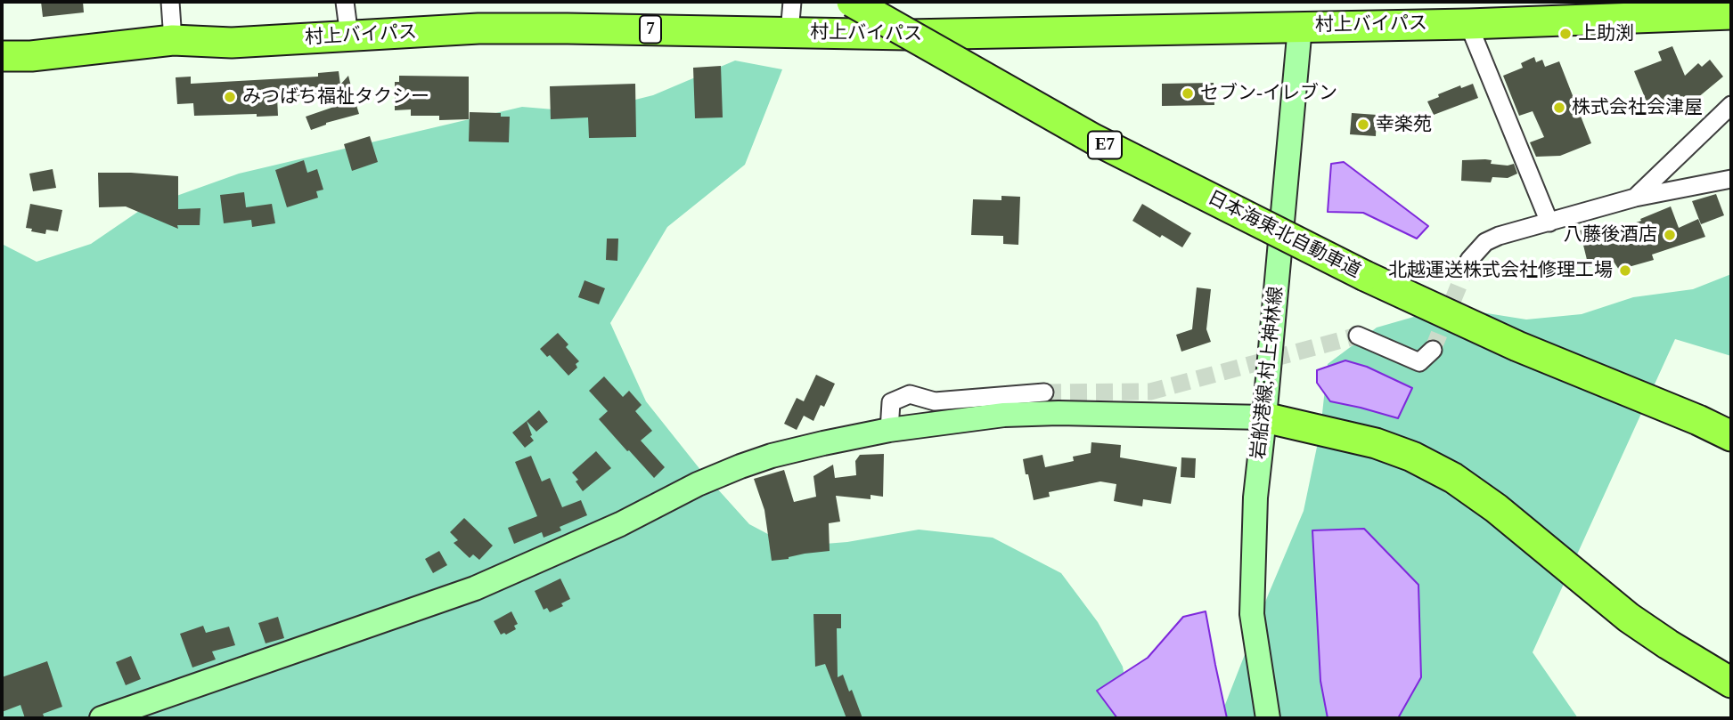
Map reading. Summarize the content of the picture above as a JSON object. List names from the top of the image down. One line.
{"streets":{"highway":["村上バイパス","7","E7","日本海東北自動車道"],"street":["岩船港線;村上神林線"]},"crossings":[["村上バイパス","岩船港線;村上神林線"]],"places":["上助渕","セブン-イレブン","みつばち福祉タクシー","株式会社会津屋","幸楽苑","八藤後酒店","北越運送株式会社修理工場"]}
